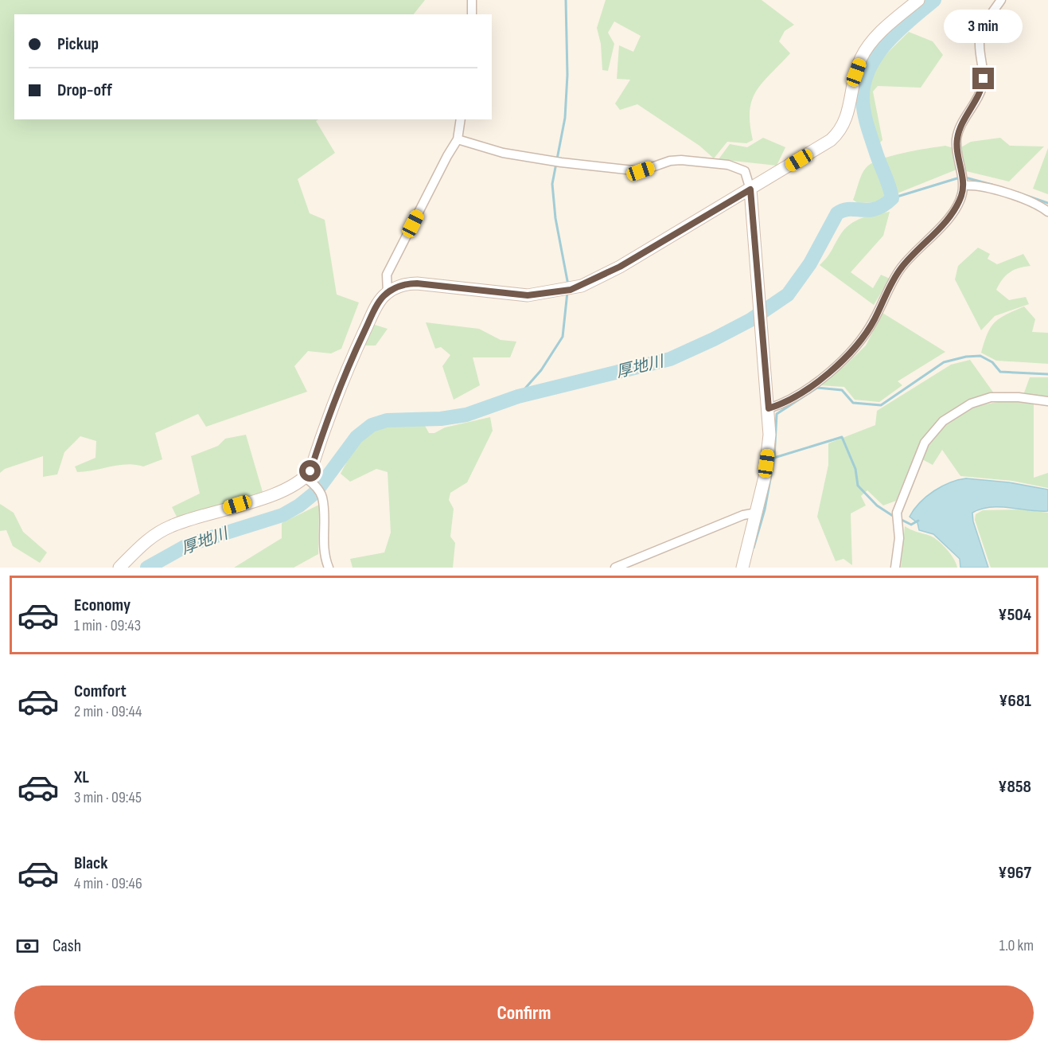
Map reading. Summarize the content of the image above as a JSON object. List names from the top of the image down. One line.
{"water":["厚地川"],"page":{"bubble":"3 min","banner":["Pickup","Drop-off"],"list":[{"name":"Economy","note":"1 min · 09:43","value":"¥504"},{"name":"Comfort","note":"2 min · 09:44","value":"¥681"},{"name":"XL","note":"3 min · 09:45","value":"¥858"},{"name":"Black","note":"4 min · 09:46","value":"¥967"}],"pay":["Cash","1.0 km"],"buttons":"Confirm"}}
